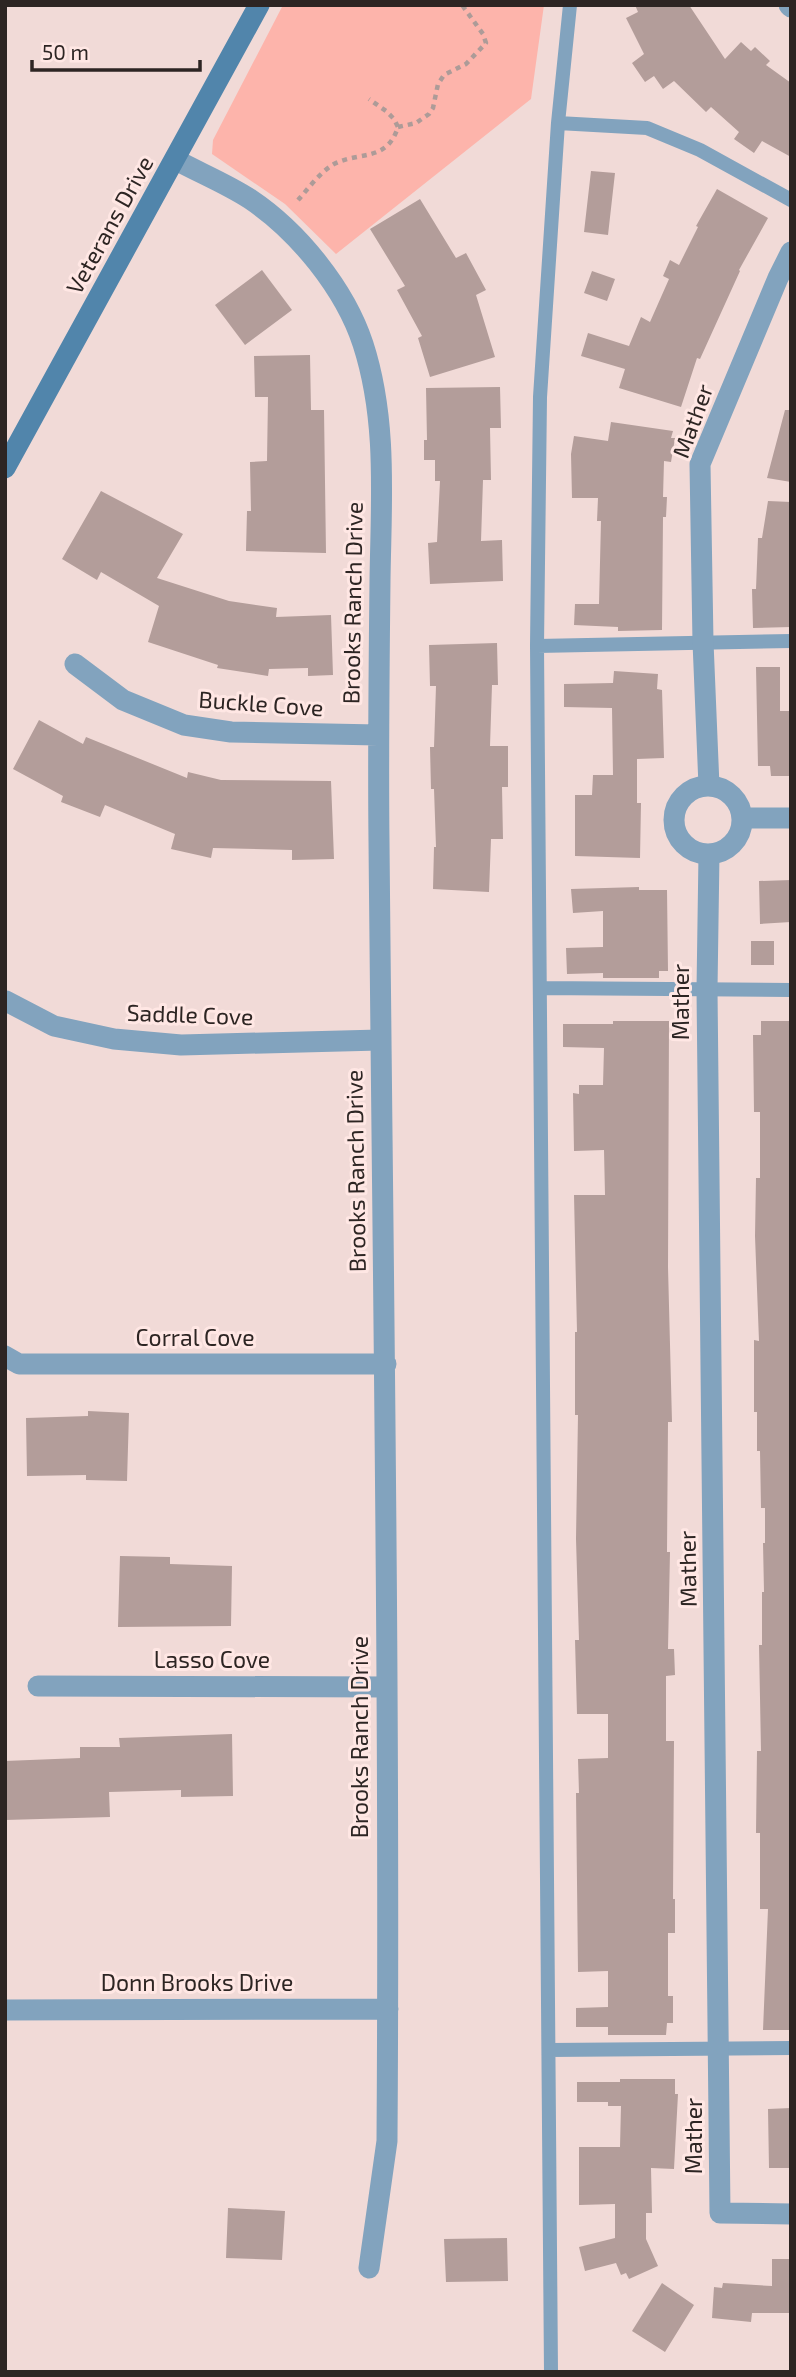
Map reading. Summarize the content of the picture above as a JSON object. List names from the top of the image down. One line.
{"streets":{"main road":["Veterans Drive"],"street":["Mather","Brooks Ranch Drive","Buckle Cove","Saddle Cove","Corral Cove","Lasso Cove","Donn Brooks Drive"]},"crossings":[["Veterans Drive","Brooks Ranch Drive"],["Brooks Ranch Drive","Buckle Cove"],["Brooks Ranch Drive","Saddle Cove"],["Brooks Ranch Drive","Corral Cove"],["Brooks Ranch Drive","Lasso Cove"],["Brooks Ranch Drive","Donn Brooks Drive"]],"scale_bar":"50 m"}
